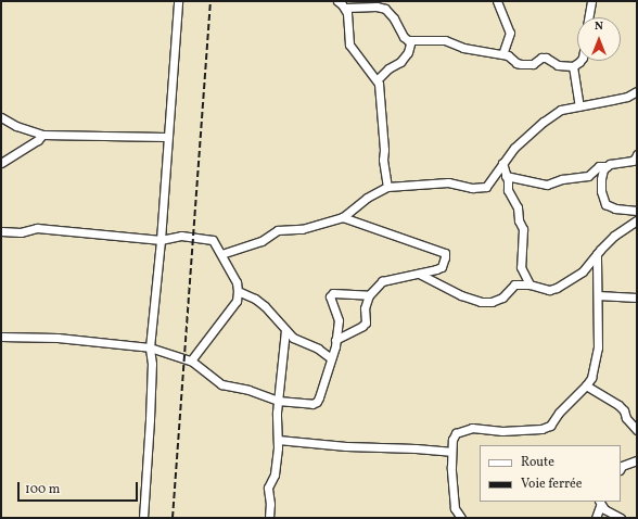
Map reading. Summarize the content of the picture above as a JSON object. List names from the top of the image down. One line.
{"legend":["Route","Voie ferrée"],"scale_bar":"100 m","north":"top"}
